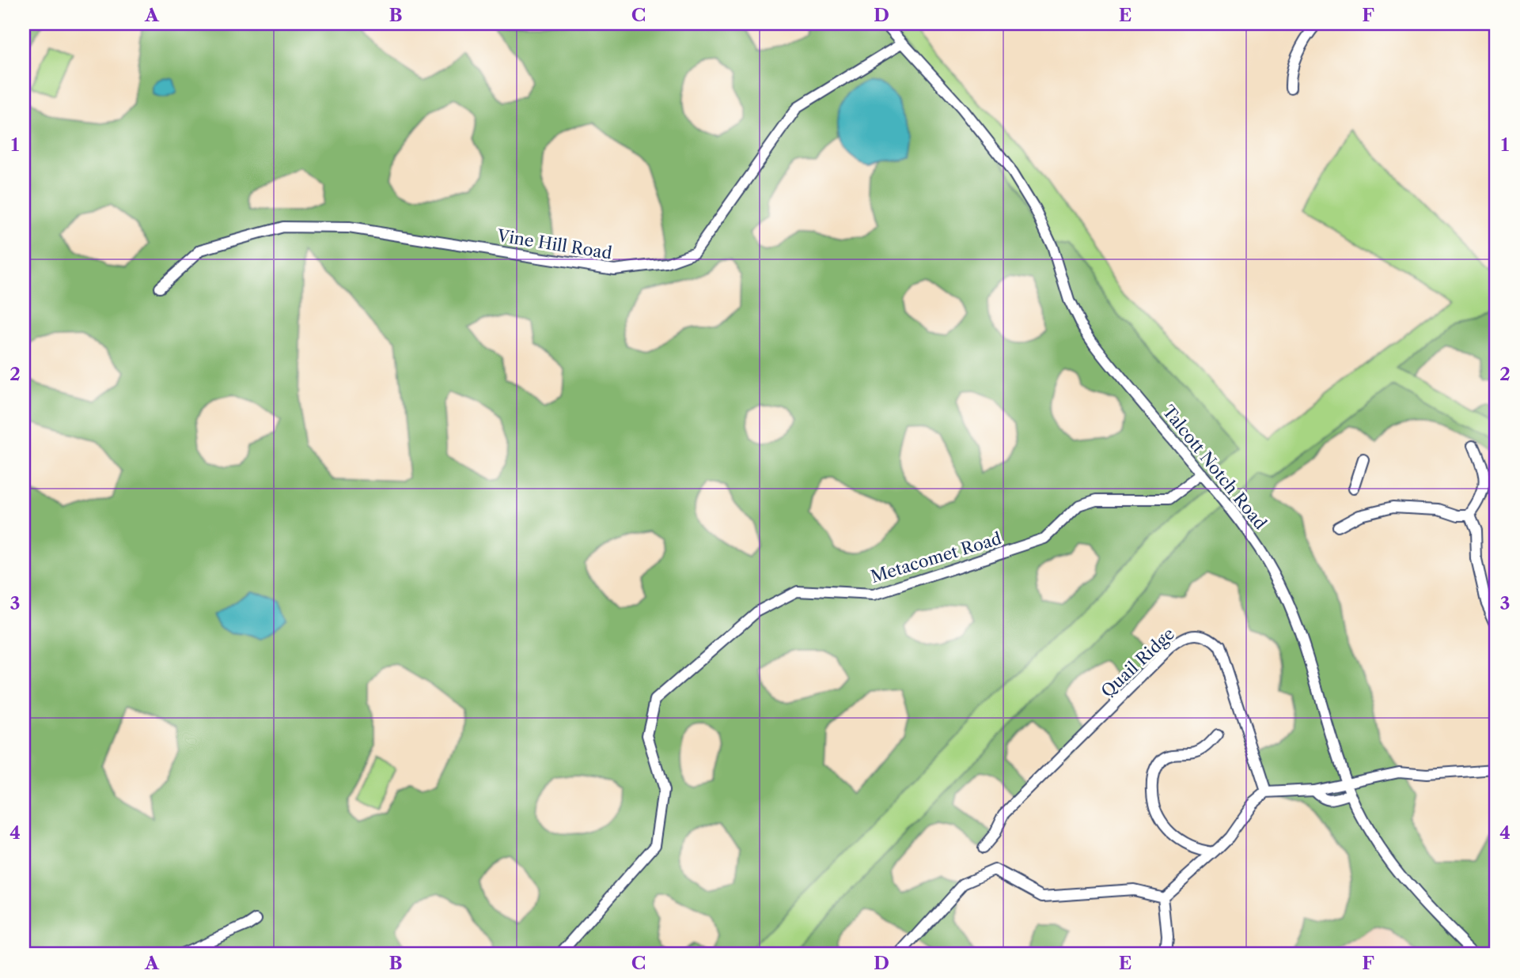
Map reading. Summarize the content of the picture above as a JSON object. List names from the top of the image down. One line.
{"streets":{"street":["Vine Hill Road","Talcott Notch Road","Metacomet Road","Quail Ridge"]},"crossings":[["Vine Hill Road","Talcott Notch Road"],["Talcott Notch Road","Metacomet Road"]],"grid":{"columns":["A","B","C","D","E","F"],"rows":["1","2","3","4"]}}
